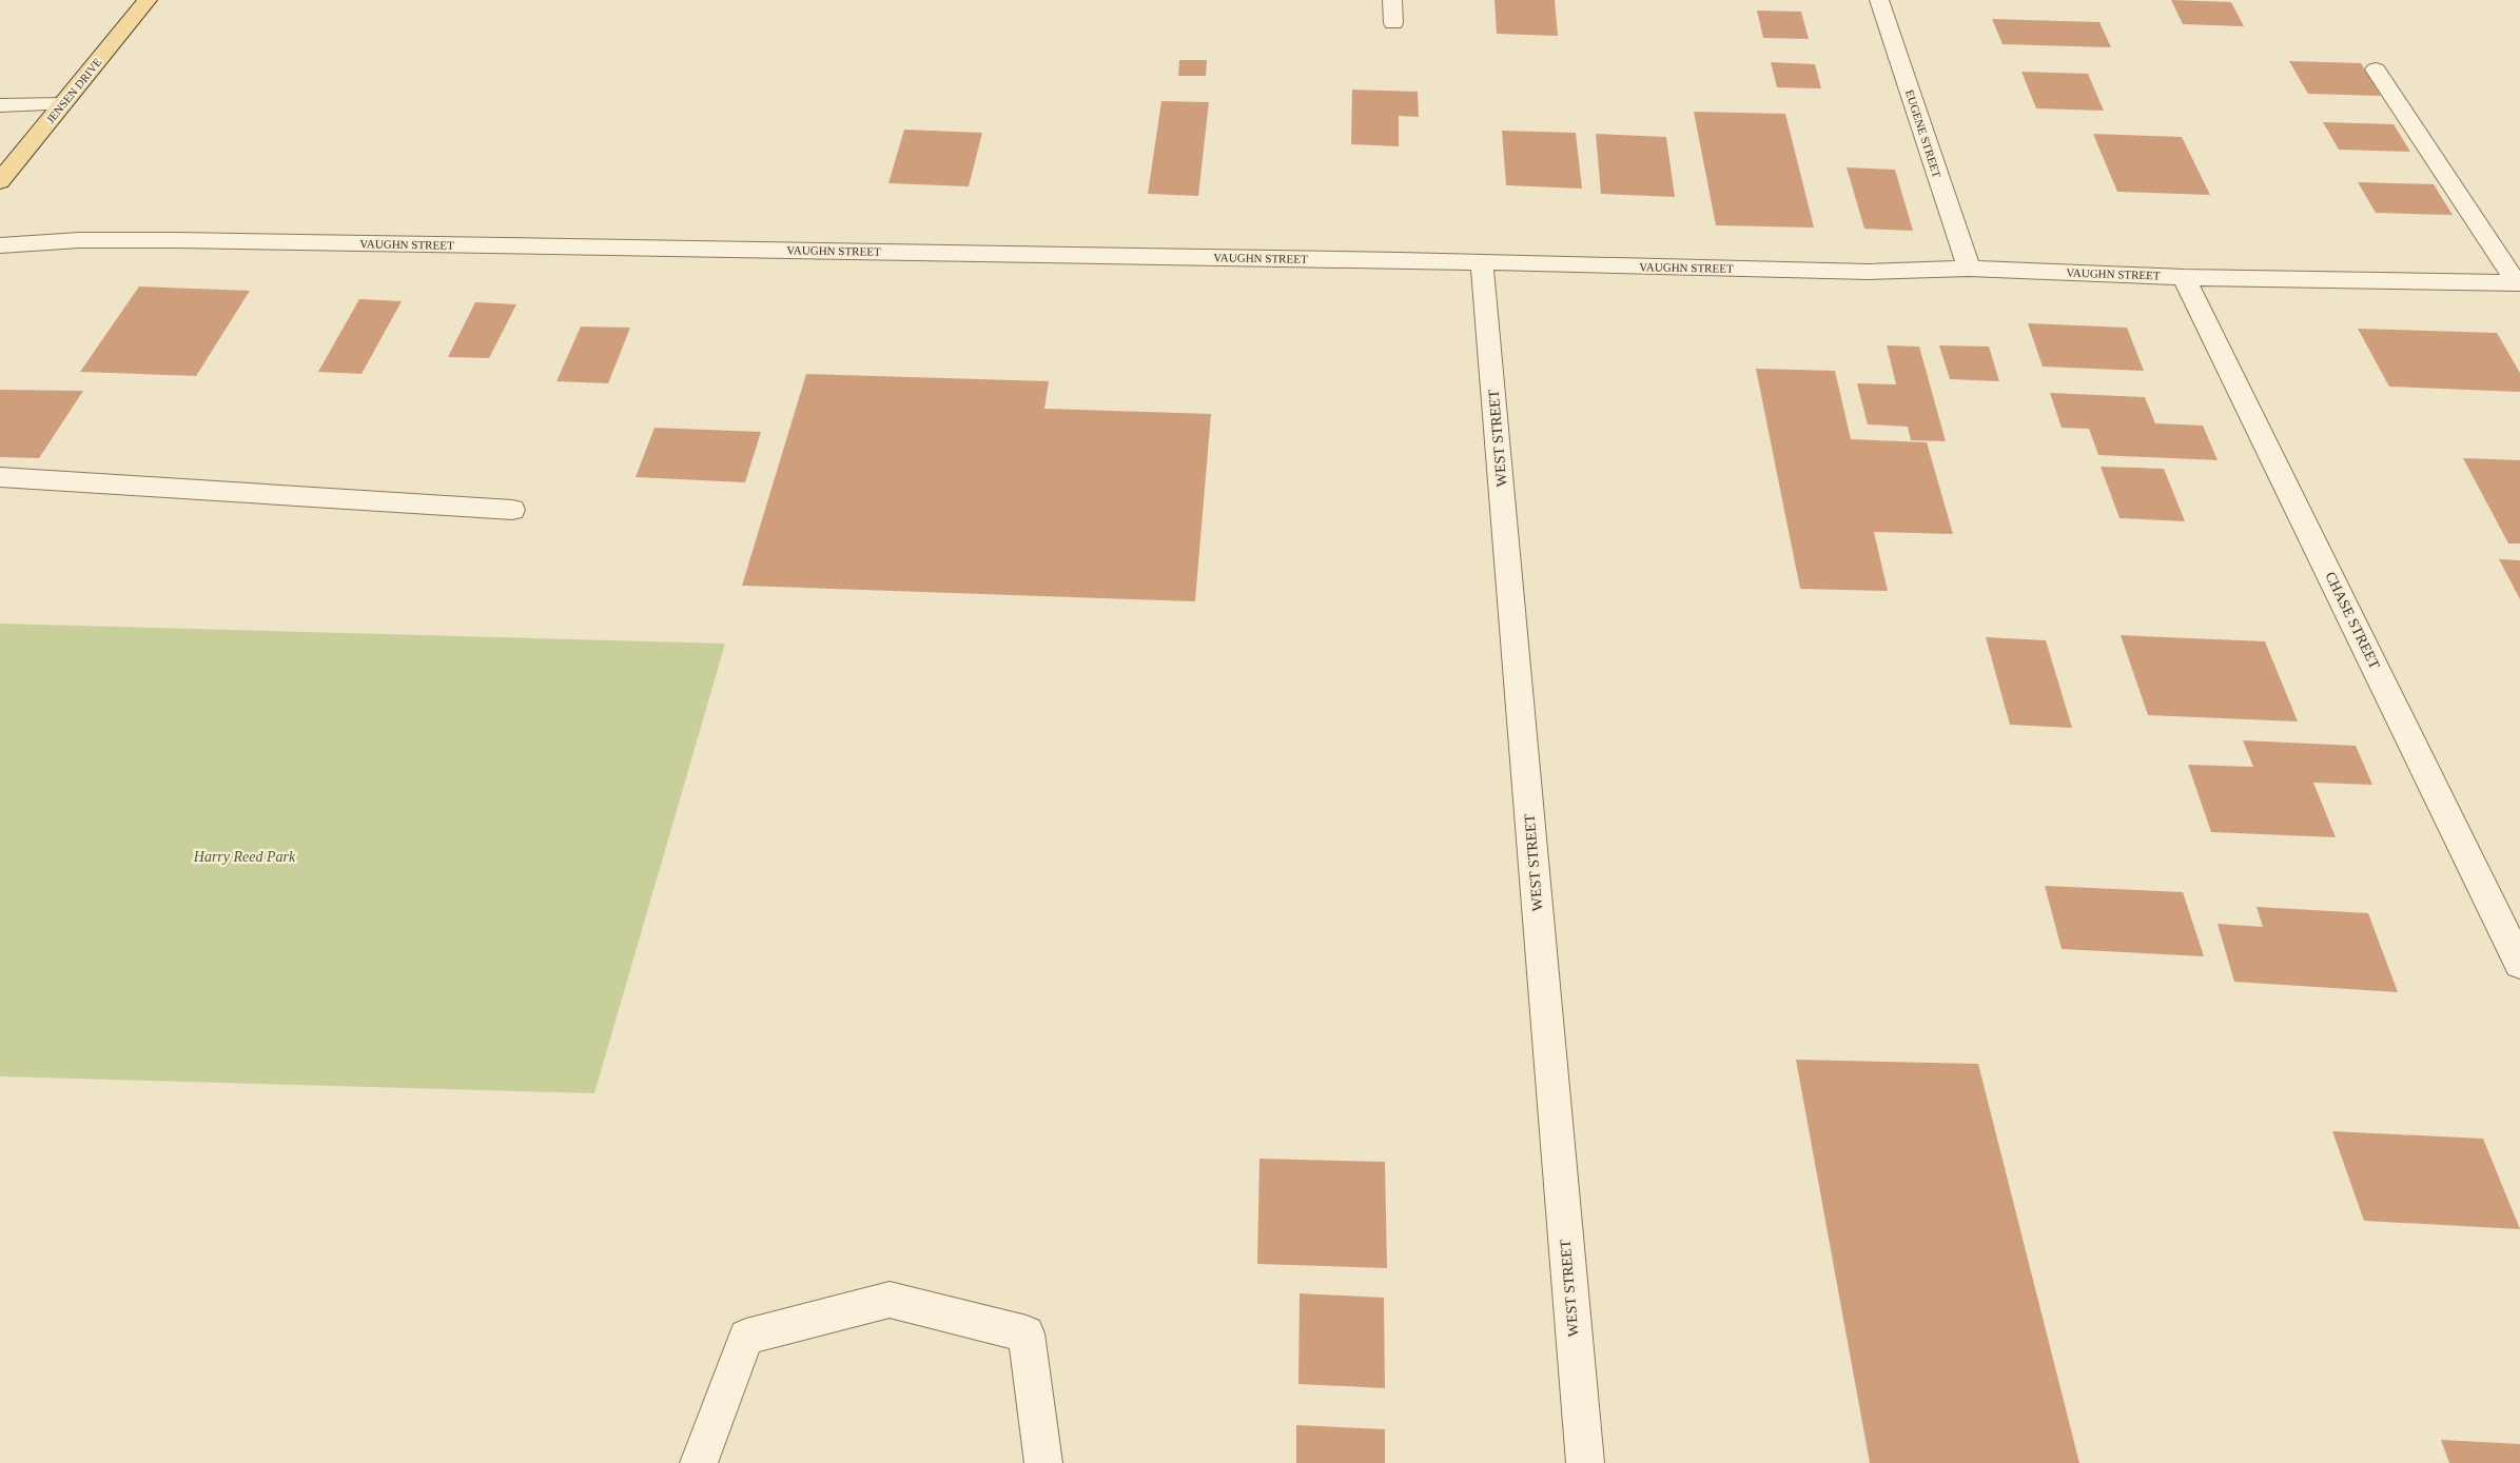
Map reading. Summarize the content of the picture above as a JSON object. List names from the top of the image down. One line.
{"streets":{"main road":["JENSEN DRIVE"],"street":["EUGENE STREET","VAUGHN STREET","WEST STREET","CHASE STREET"]},"crossings":[["EUGENE STREET","VAUGHN STREET"],["VAUGHN STREET","WEST STREET"],["VAUGHN STREET","CHASE STREET"]],"parks":["Harry Reed Park"]}
